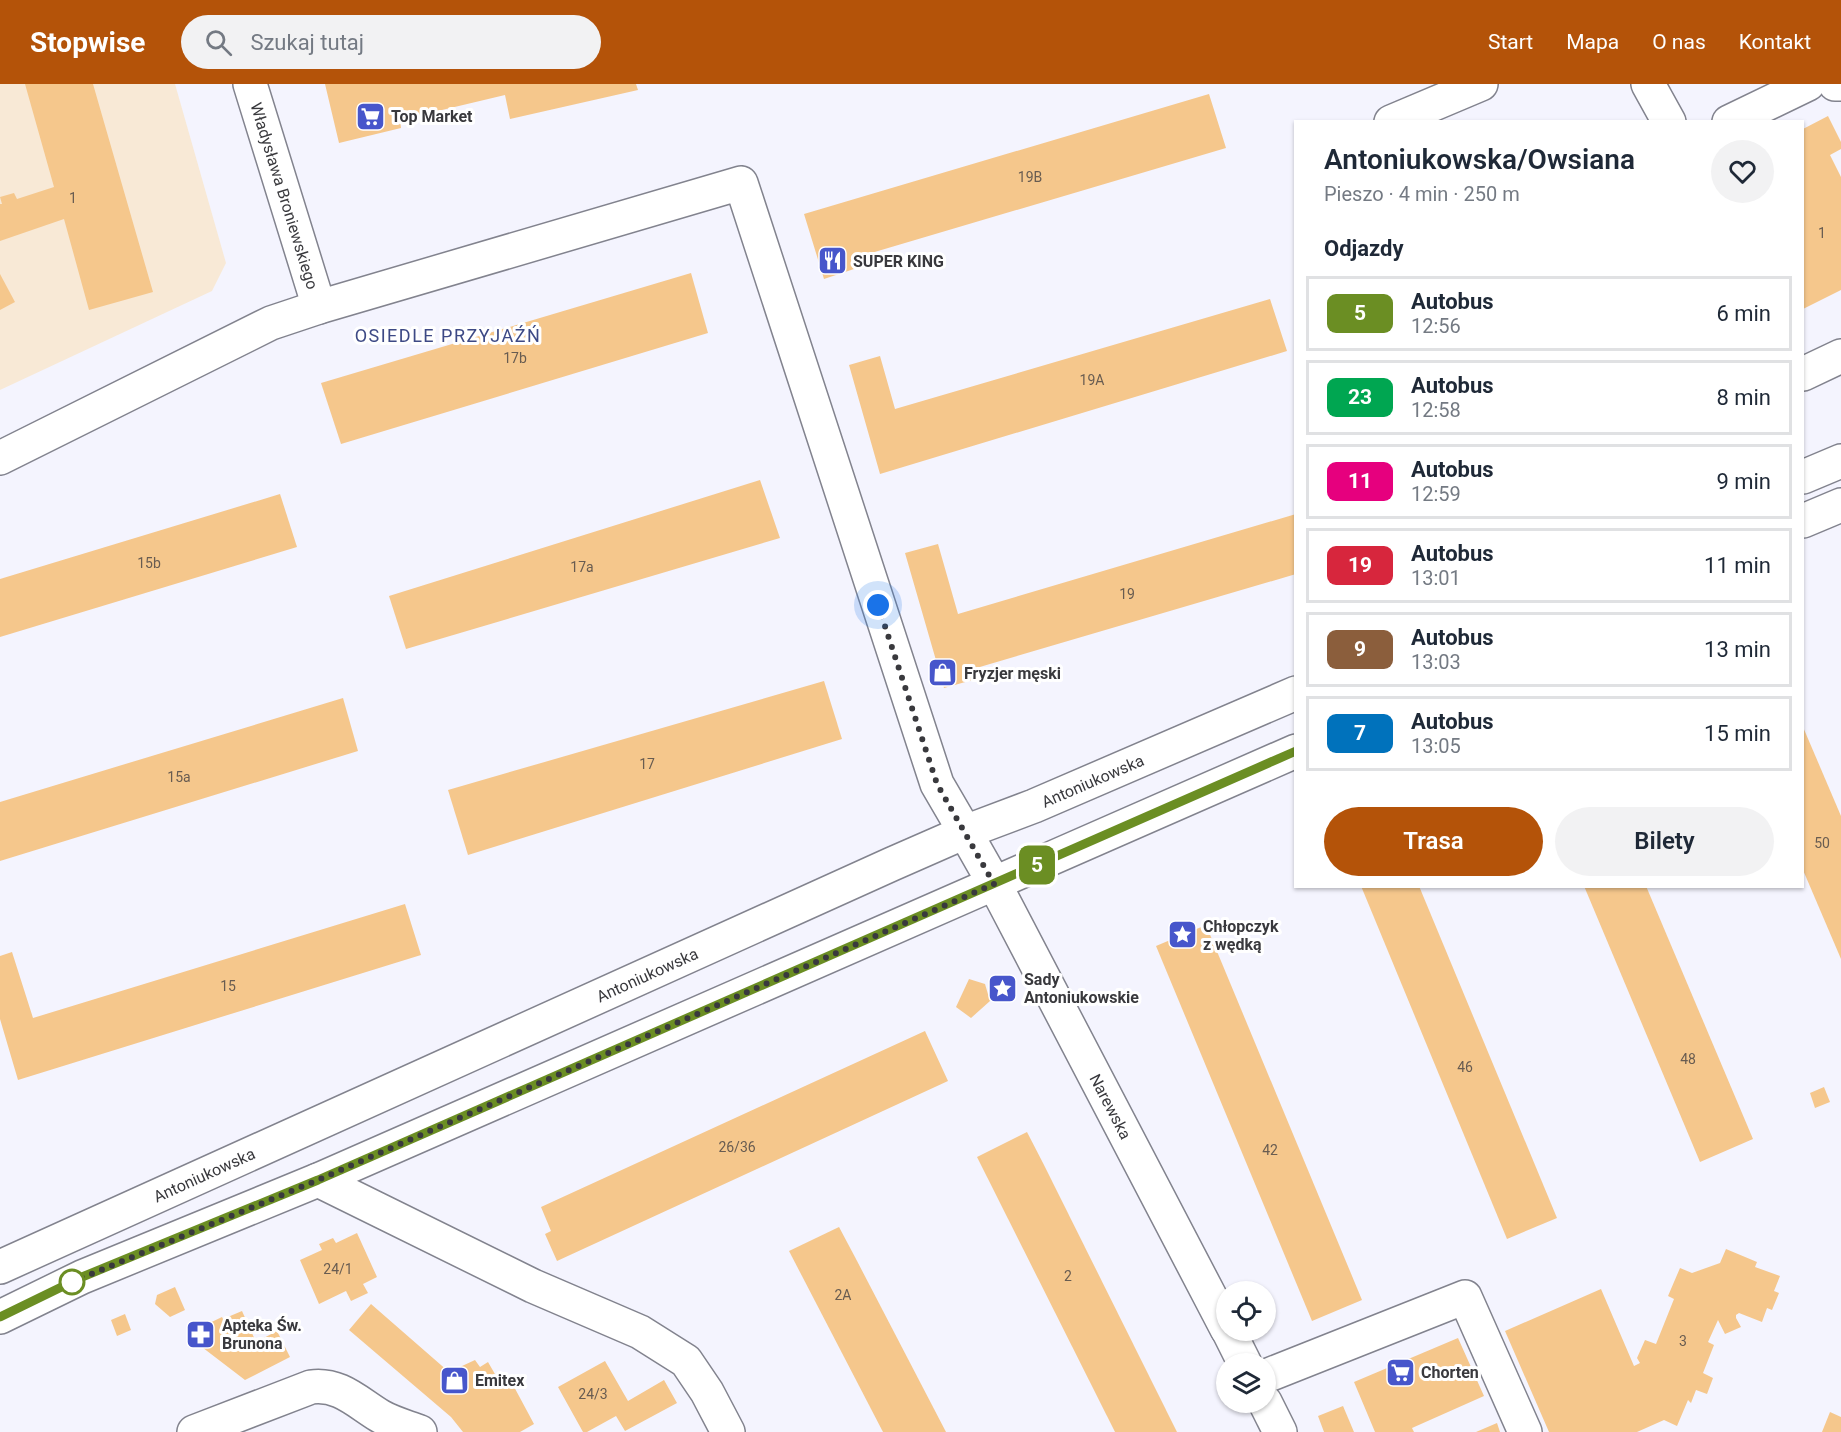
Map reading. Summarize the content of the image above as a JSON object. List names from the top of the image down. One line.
{"streets":{"main road":["Władysława Broniewskiego","Antoniukowska","Narewska"]},"crossings":[["Władysława Broniewskiego","Narewska"],["Antoniukowska","Narewska"]],"districts":["OSIEDLE PRZYJAŹŃ"],"places":{"supermarket":["Top Market","Chorten"],"restaurant":["SUPER KING"],"shop":["Fryzjer męski","Emitex"],"place":["Chłopczyk z wędką","Sady Antoniukowskie"],"pharmacy":["Apteka Św. Brunona"]},"lines":["bus line 5"],"house_numbers":["19B","1","1","17b","19A","15b","17a","19","17","15a","50","15","48","46","26/36","42","24/1","2","2A","3","24/3"],"page":{"header":"Stopwise","search":"Szukaj tutaj","nav":["Start","Mapa","O nas","Kontakt"],"on_map":"5","heading":[["Antoniukowska/Owsiana","Pieszo · 4 min · 250 m"],"Odjazdy"],"list":[{"mark":"5","name":"Autobus","note":"12:56","value":"6 min"},{"mark":"23","name":"Autobus","note":"12:58","value":"8 min"},{"mark":"11","name":"Autobus","note":"12:59","value":"9 min"},{"mark":"19","name":"Autobus","note":"13:01","value":"11 min"},{"mark":"9","name":"Autobus","note":"13:03","value":"13 min"},{"mark":"7","name":"Autobus","note":"13:05","value":"15 min"}],"buttons":["Trasa","Bilety"]}}
